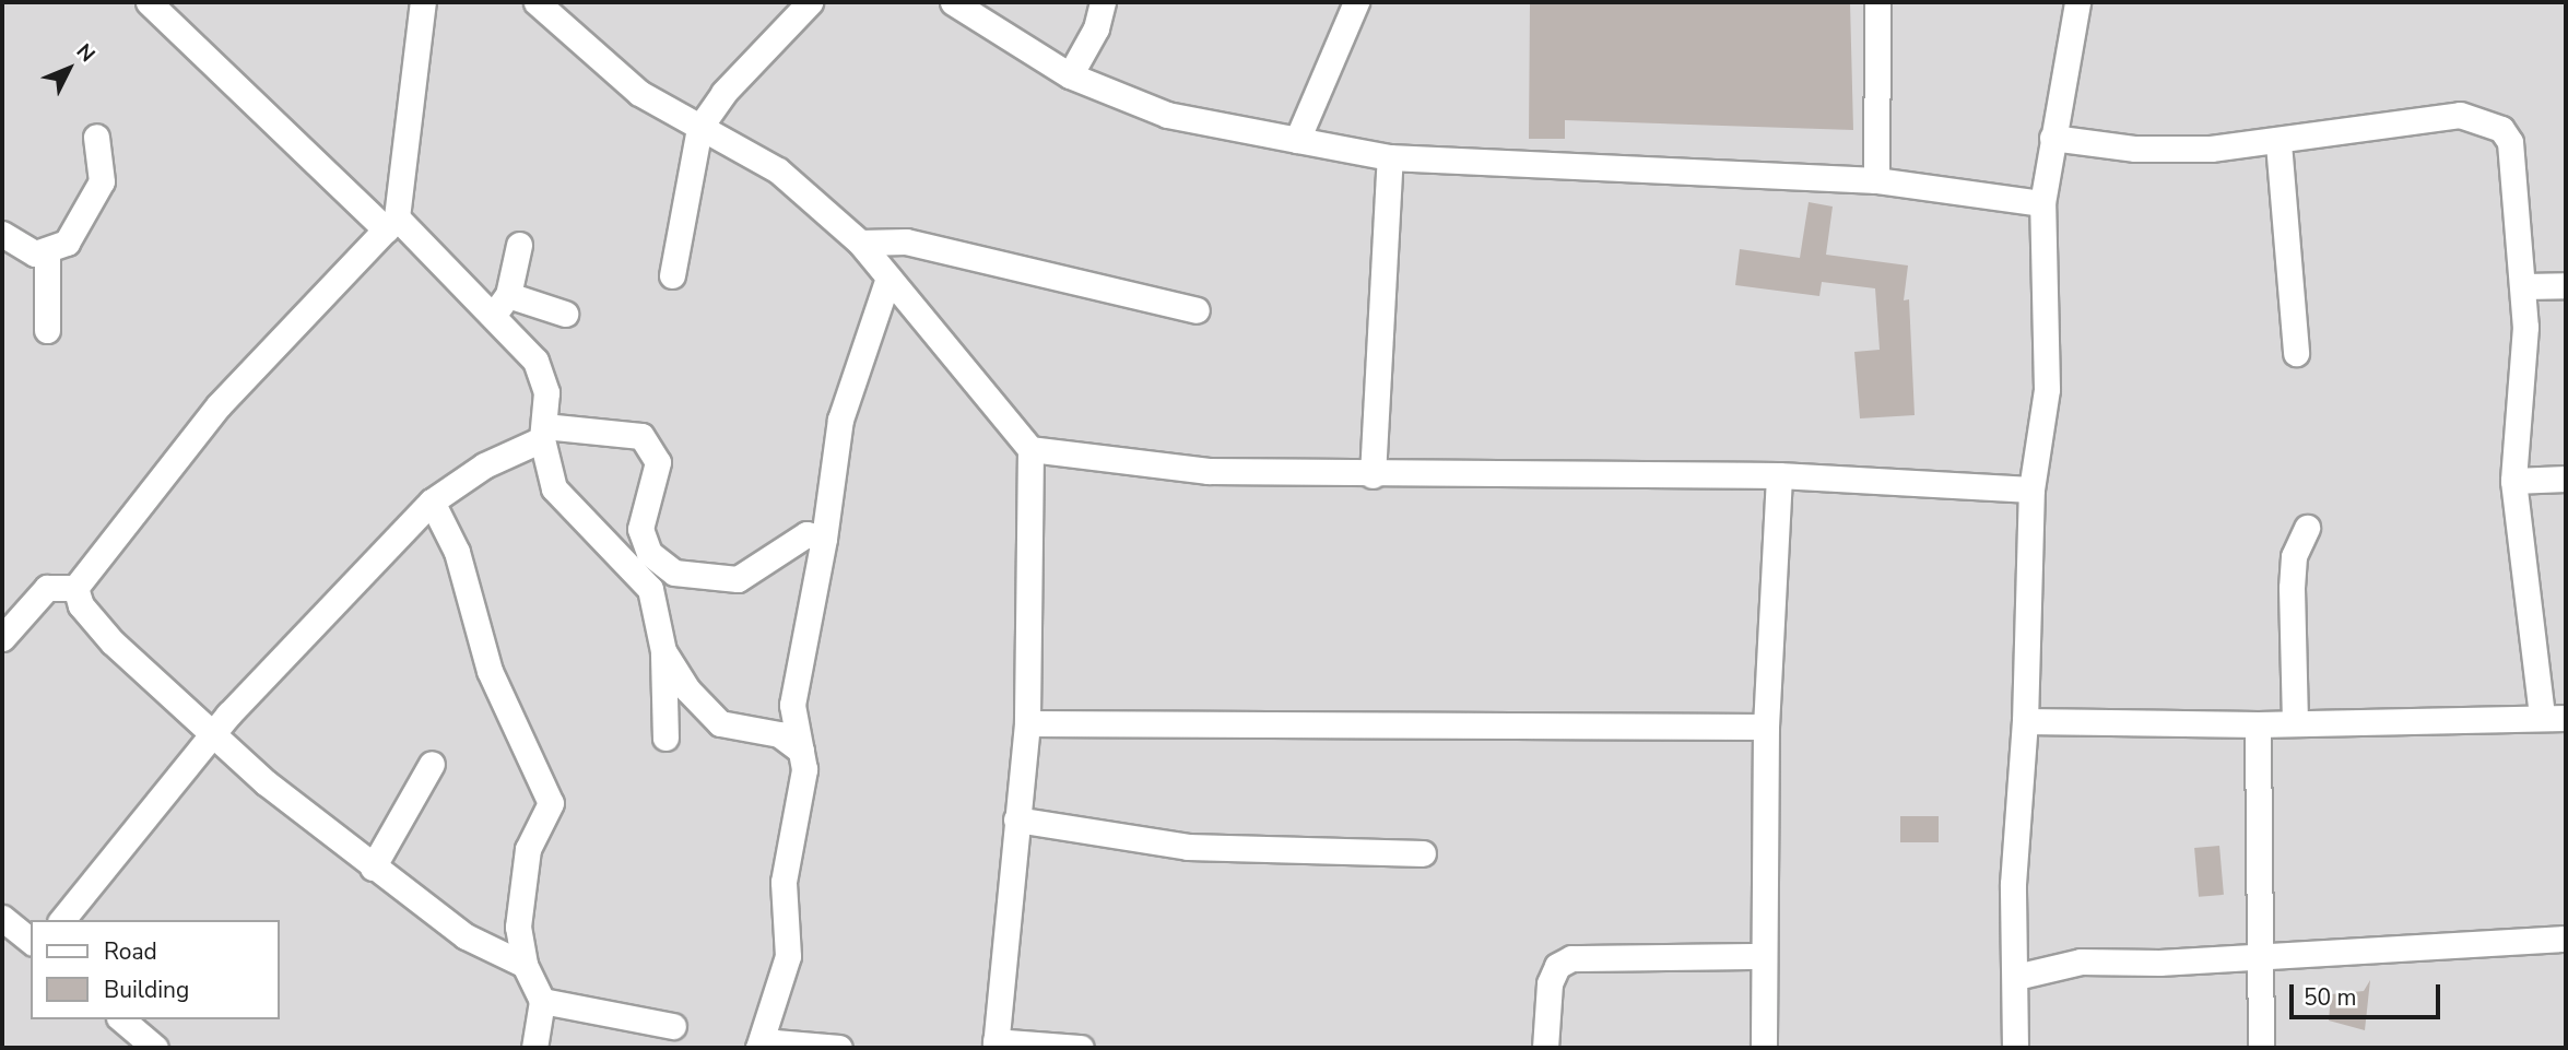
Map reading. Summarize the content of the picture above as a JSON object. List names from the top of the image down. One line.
{"legend":["Road","Building"],"scale_bar":"50 m","north":"top right"}
